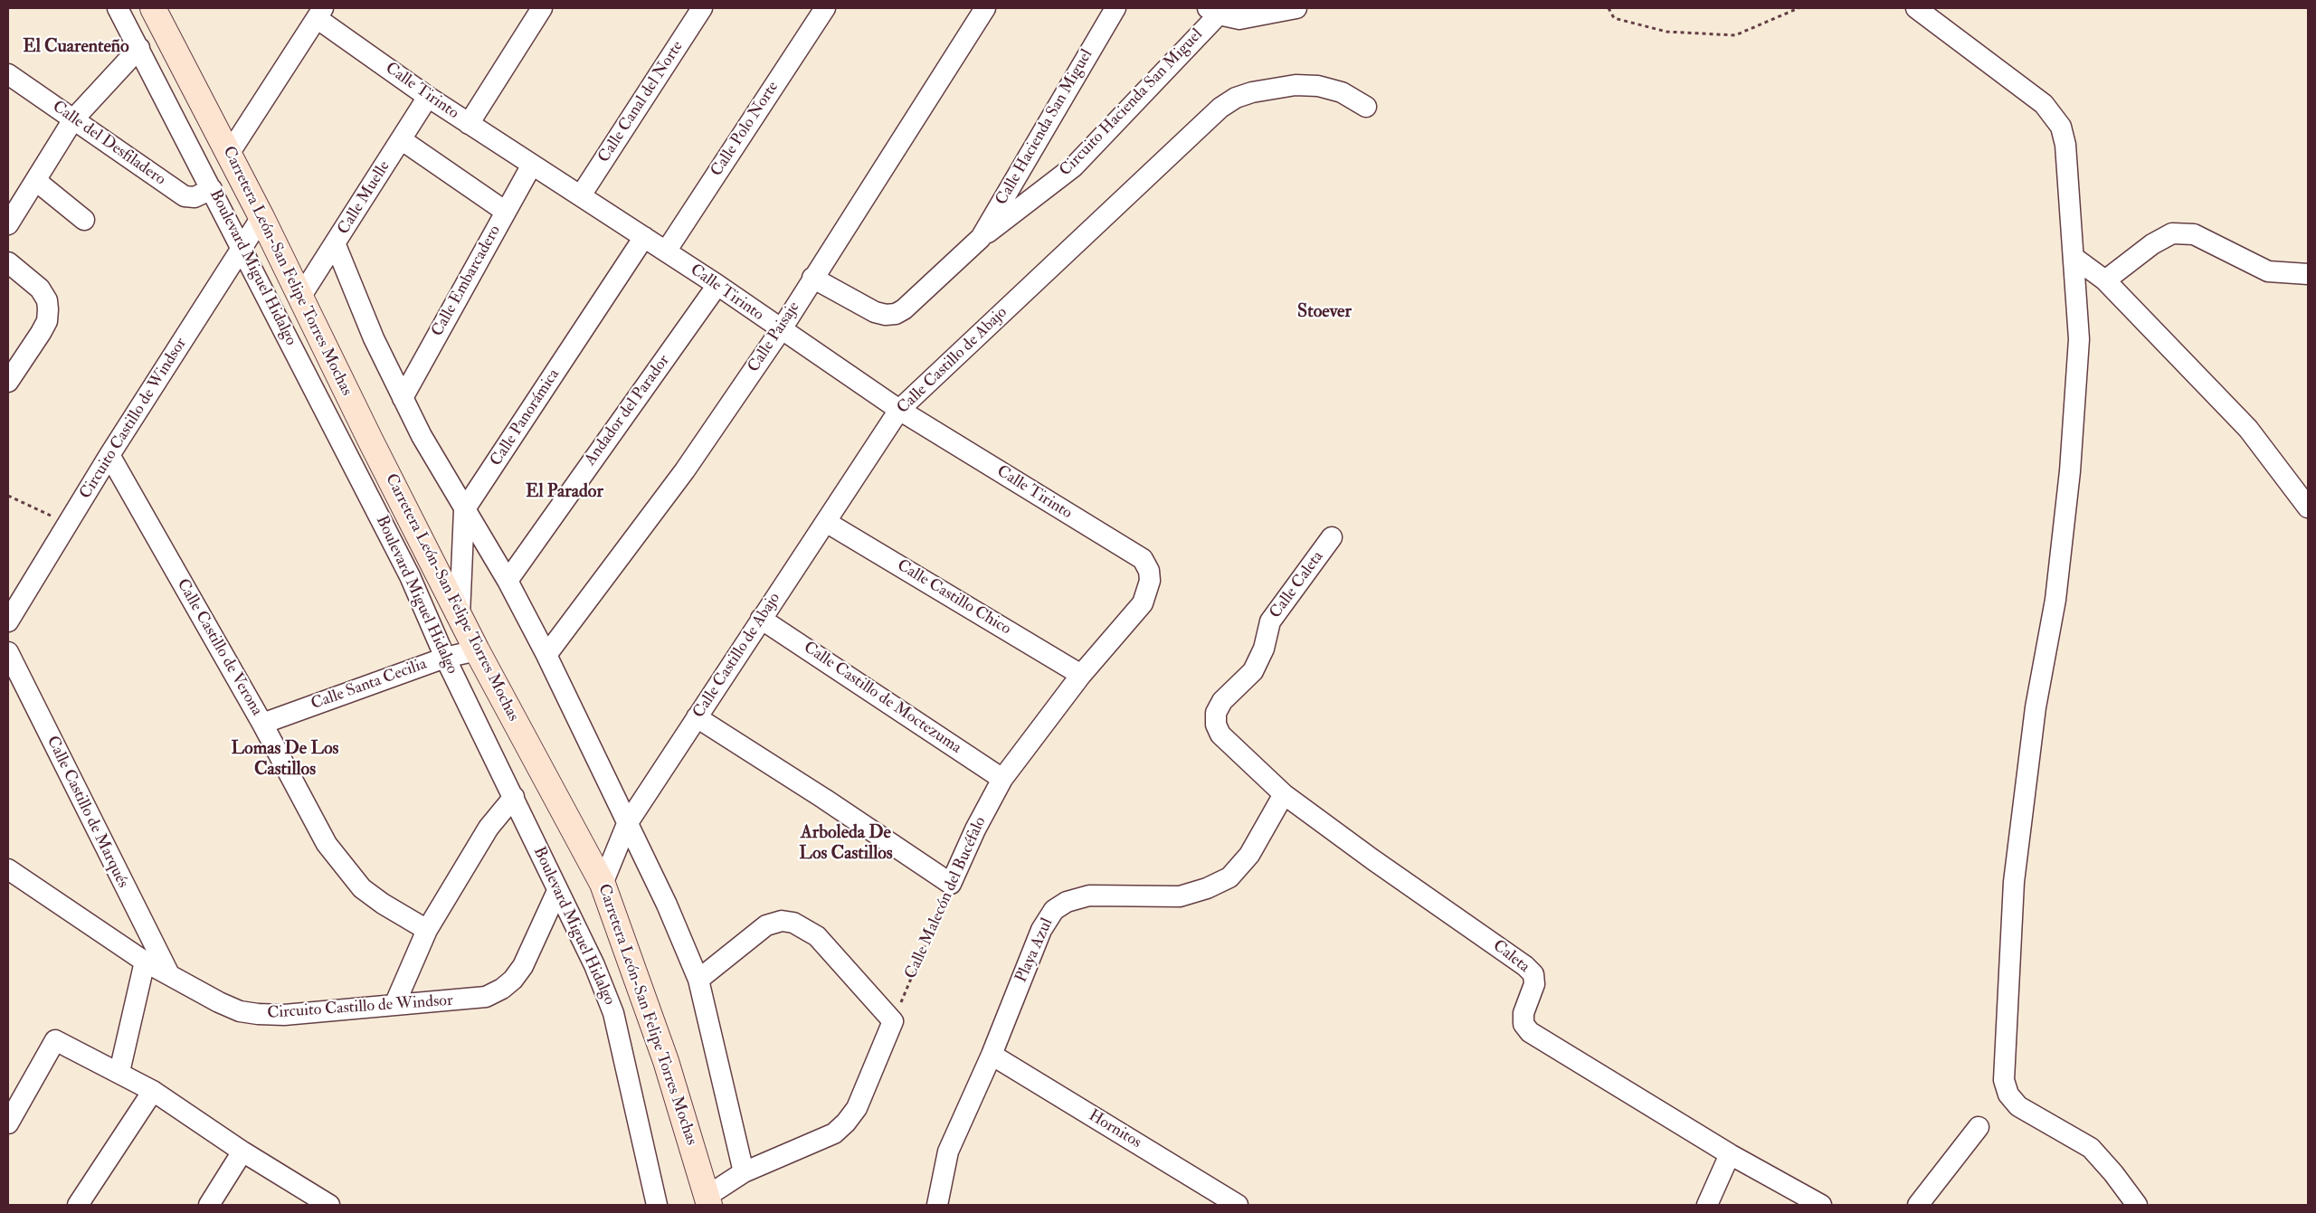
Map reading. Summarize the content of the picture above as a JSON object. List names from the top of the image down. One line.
{"streets":{"main road":["Carretera León-San Felipe Torres Mochas"],"street":["Calle Tirinto","Calle Canal del Norte","Circuito Hacienda San Miguel","Calle Hacienda San Miguel","Calle Polo Norte","Calle del Desfiladero","Calle Muelle","Boulevard Miguel Hidalgo","Calle Embarcadero","Calle Paisaje","Calle Castillo de Abajo","Andador del Parador","Calle Panorámica","Circuito Castillo de Windsor","Calle Caleta","Calle Castillo Chico","Calle Castillo de Verona","Calle Santa Cecilia","Calle Castillo de Moctezuma","Calle Castillo de Marqués","Calle Malecón del Bucéfalo","Playa Azul","Caleta","Hornitos"]},"crossings":[["Calle Tirinto","Calle Canal del Norte"],["Calle Tirinto","Calle Polo Norte"],["Calle Tirinto","Calle Muelle"],["Calle Tirinto","Calle Embarcadero"],["Calle Tirinto","Calle Paisaje"],["Calle Tirinto","Calle Castillo de Abajo"],["Calle Tirinto","Andador del Parador"],["Calle Tirinto","Calle Panorámica"],["Calle Tirinto","Calle Malecón del Bucéfalo"],["Circuito Hacienda San Miguel","Calle Hacienda San Miguel"],["Circuito Hacienda San Miguel","Calle Paisaje"],["Calle del Desfiladero","Boulevard Miguel Hidalgo"],["Calle Muelle","Carretera León-San Felipe Torres Mochas"],["Boulevard Miguel Hidalgo","Circuito Castillo de Windsor"],["Boulevard Miguel Hidalgo","Calle Santa Cecilia"],["Carretera León-San Felipe Torres Mochas","Calle Castillo de Abajo"],["Carretera León-San Felipe Torres Mochas","Circuito Castillo de Windsor"],["Carretera León-San Felipe Torres Mochas","Calle Santa Cecilia"],["Calle Castillo de Abajo","Calle Castillo Chico"],["Calle Castillo de Abajo","Calle Castillo de Moctezuma"],["Circuito Castillo de Windsor","Calle Castillo de Verona"],["Circuito Castillo de Windsor","Calle Castillo de Marqués"],["Calle Caleta","Caleta"],["Calle Castillo Chico","Calle Malecón del Bucéfalo"],["Calle Castillo de Verona","Calle Santa Cecilia"],["Calle Castillo de Moctezuma","Calle Malecón del Bucéfalo"],["Playa Azul","Caleta"],["Playa Azul","Hornitos"]],"districts":["El Cuarenteño","Stoever","El Parador","Lomas De Los Castillos","Arboleda De Los Castillos"]}
